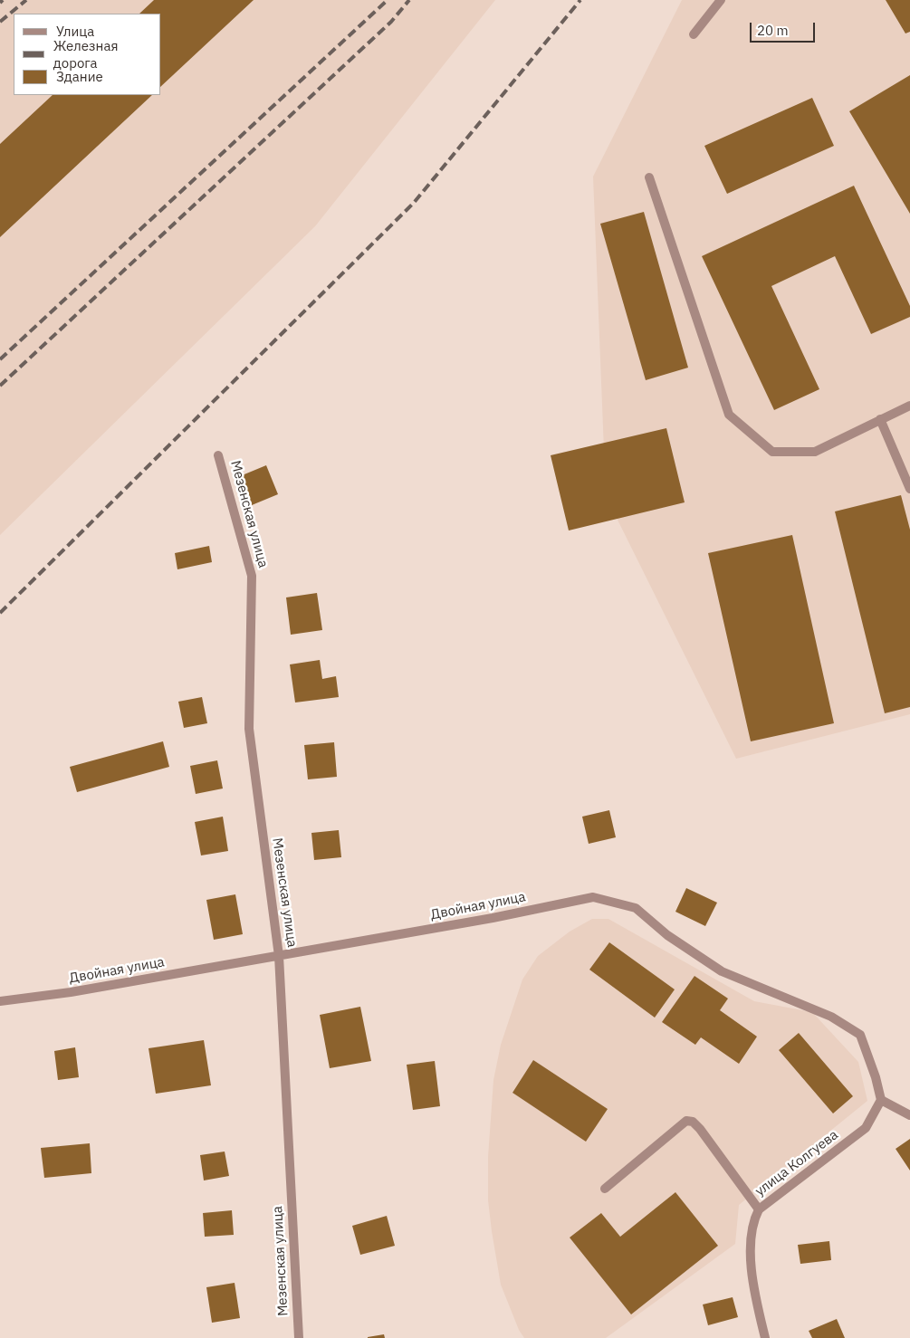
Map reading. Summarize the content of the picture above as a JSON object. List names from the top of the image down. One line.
{"streets":{"street":["Мезенская улица","Двойная улица","улица Колгуева"]},"crossings":[["Мезенская улица","Двойная улица"],["Двойная улица","улица Колгуева"]],"legend":["Улица","Железная дорога","Здание"],"scale_bar":"20 m"}
